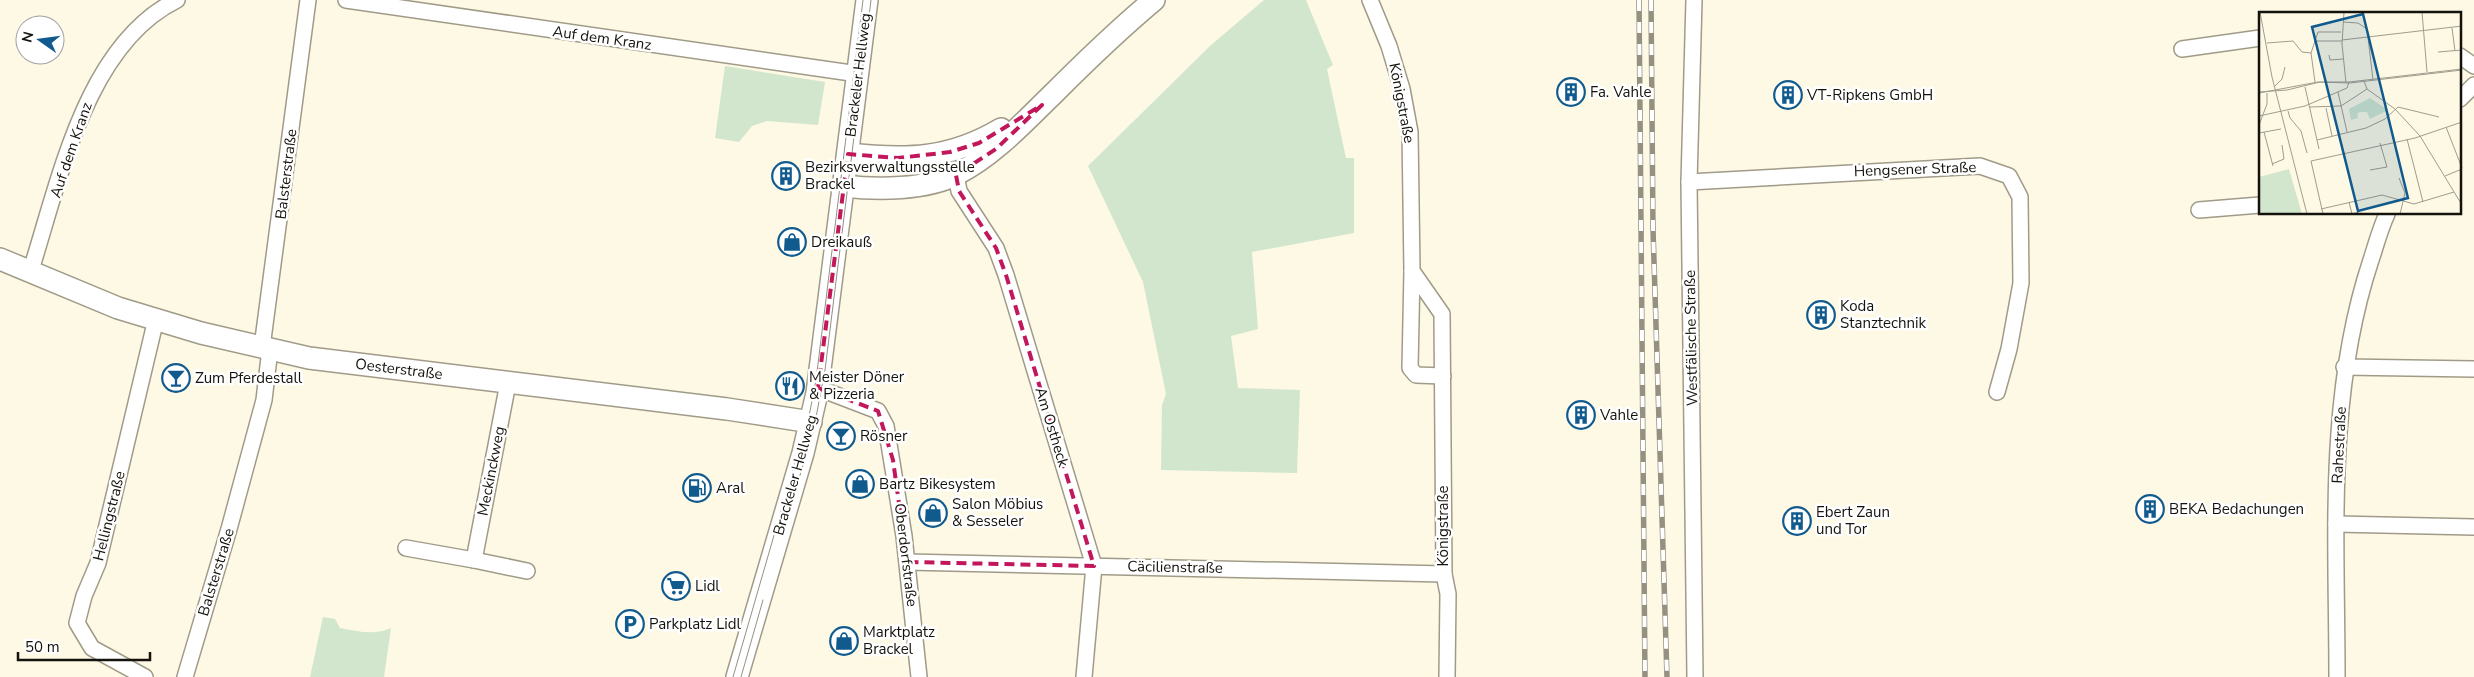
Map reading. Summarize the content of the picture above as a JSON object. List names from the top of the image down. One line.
{"streets":{"main road":["Brackeler Hellweg","Oesterstraße"],"street":["Auf dem Kranz","Königstraße","Hengsener Straße","Balsterstraße","Westfälische Straße","Am Ostheck","Rahestraße","Meckinckweg","Hellingstraße","Oberdorfstraße","Cäcilienstraße"]},"crossings":[["Auf dem Kranz","Brackeler Hellweg"],["Auf dem Kranz","Oesterstraße"],["Brackeler Hellweg","Oesterstraße"],["Brackeler Hellweg","Oberdorfstraße"],["Königstraße","Cäcilienstraße"],["Hengsener Straße","Westfälische Straße"],["Balsterstraße","Oesterstraße"],["Oesterstraße","Meckinckweg"],["Oesterstraße","Hellingstraße"],["Am Ostheck","Cäcilienstraße"],["Oberdorfstraße","Cäcilienstraße"]],"places":{"building":["Fa. Vahle","VT-Ripkens GmbH","Bezirksverwaltungsstelle Brackel","Koda Stanztechnik","Vahle","BEKA Bedachungen","Ebert Zaun und Tor"],"shop":["Dreikauß","Bartz Bikesystem","Salon Möbius & Sesseler","Marktplatz Brackel"],"bar":["Zum Pferdestall","Rösner"],"restaurant":["Meister Döner & Pizzeria"],"fuel station":["Aral"],"supermarket":["Lidl"],"parking":["Parkplatz Lidl"]},"scale_bar":"50 m","north":"left"}
